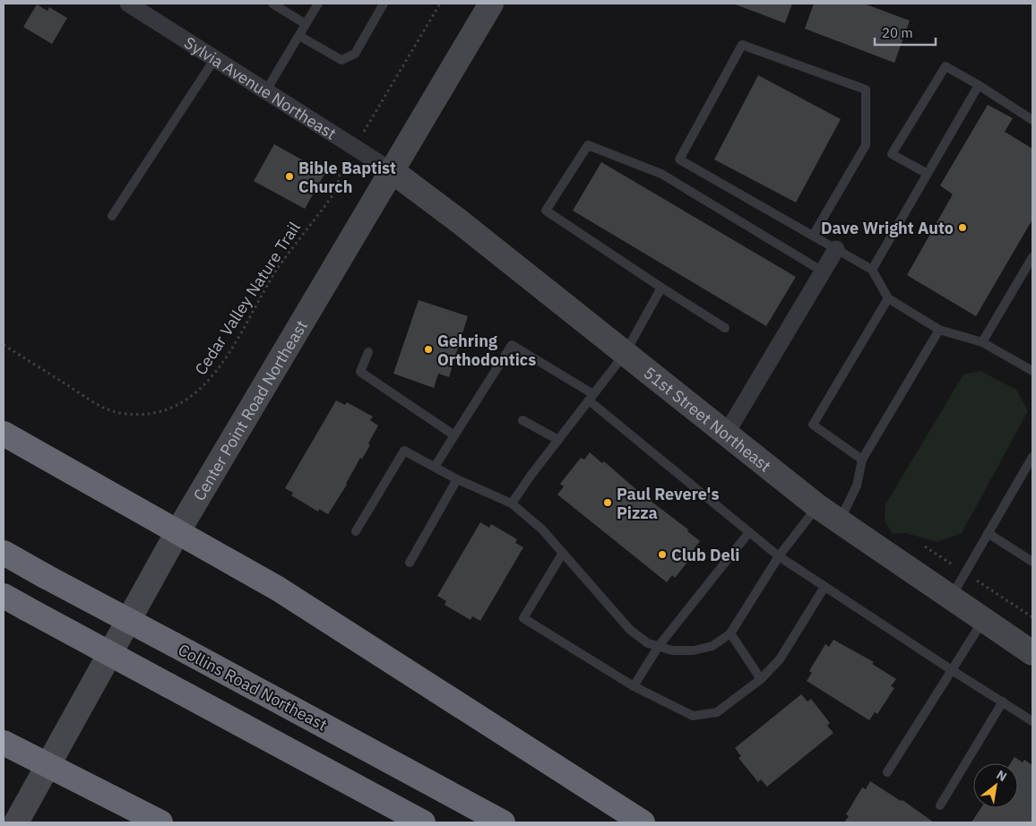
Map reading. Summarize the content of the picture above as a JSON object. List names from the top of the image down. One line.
{"streets":{"highway":["Collins Road Northeast"],"main road":["Center Point Road Northeast","51st Street Northeast"],"street":["Sylvia Avenue Northeast"],"path":["Cedar Valley Nature Trail"]},"crossings":[["Sylvia Avenue Northeast","Center Point Road Northeast"],["Sylvia Avenue Northeast","51st Street Northeast"],["Center Point Road Northeast","51st Street Northeast"]],"places":["Bible Baptist Church","Dave Wright Auto","Gehring Orthodontics","Paul Revere's Pizza","Club Deli"],"scale_bar":"20 m","north":"top right"}
